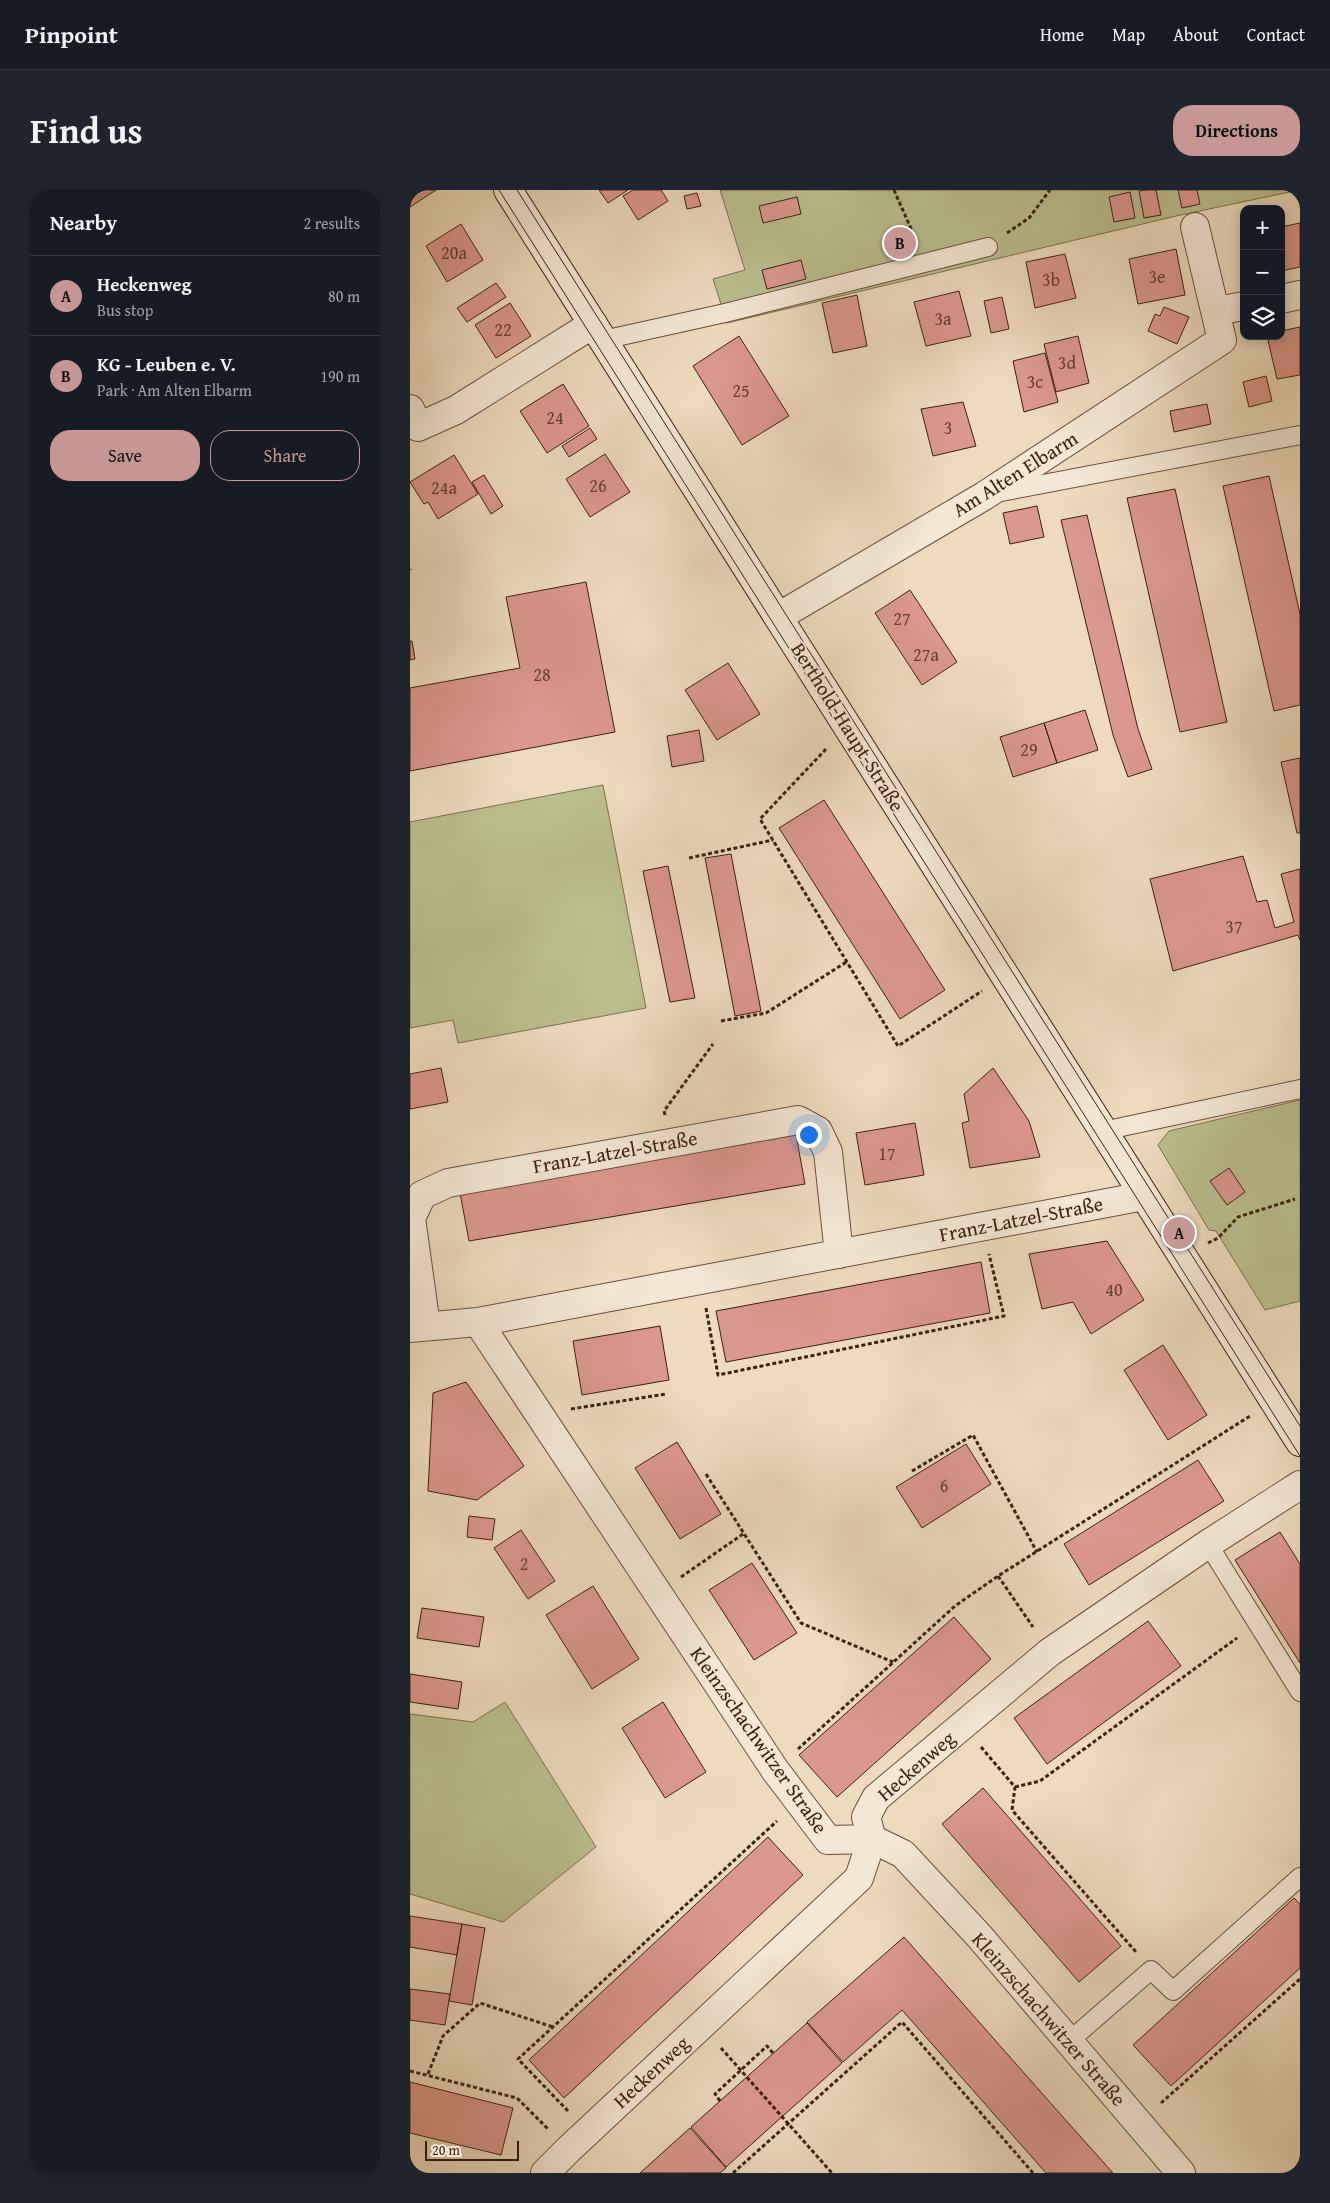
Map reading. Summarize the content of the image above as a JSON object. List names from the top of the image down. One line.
{"streets":{"street":["Am Alten Elbarm","Berthold-Haupt-Straße","Franz-Latzel-Straße","Kleinzschachwitzer Straße","Heckenweg"]},"crossings":[["Am Alten Elbarm","Berthold-Haupt-Straße"],["Berthold-Haupt-Straße","Franz-Latzel-Straße"],["Franz-Latzel-Straße","Kleinzschachwitzer Straße"],["Kleinzschachwitzer Straße","Heckenweg"]],"house_numbers":["20a","3e","3b","3a","22","3d","3c","25","24","3","26","24a","27","27a","28","29","37","17","40","6","2"],"scale_bar":"20 m","page":{"header":"Pinpoint","nav":["Home","Map","About","Contact"],"title":"Find us","buttons":["Directions",["Save","Share"]],"heading":["Nearby","2 results"],"map_buttons":["+","−"],"pins":["B","A"],"list":[{"mark":"A","name":"Heckenweg","note":"Bus stop","value":"80 m"},{"mark":"B","name":"KG - Leuben e. V.","note":"Park · Am Alten Elbarm","value":"190 m"}],"scale":"20 m"}}
